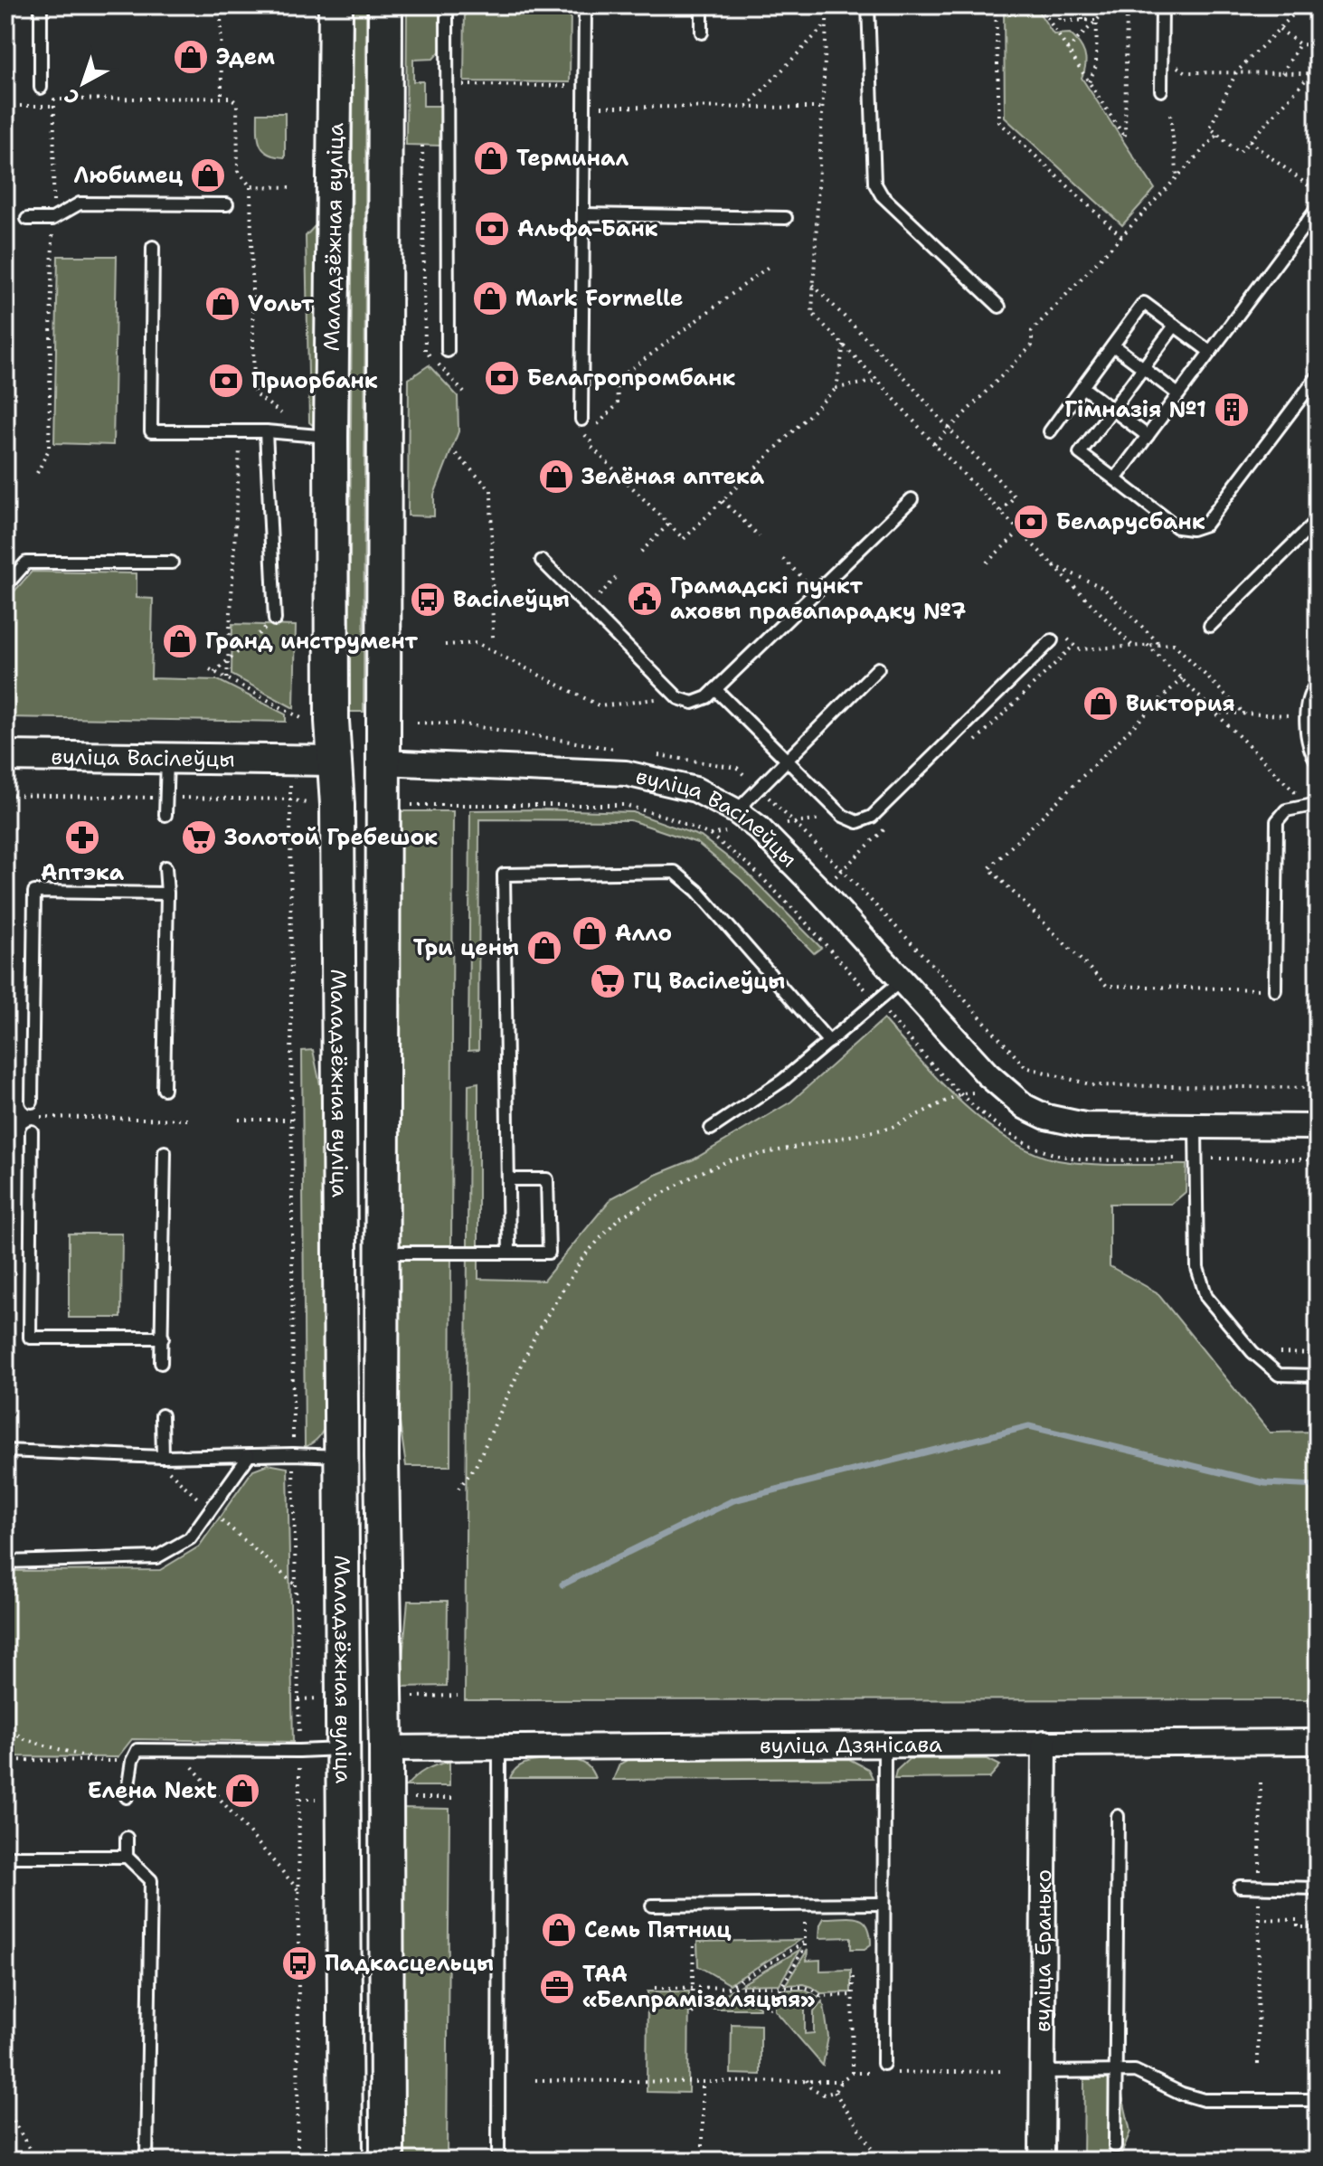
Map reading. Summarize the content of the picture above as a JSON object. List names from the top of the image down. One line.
{"streets":{"main road":["Маладзёжная вуліца","вуліца Васілеўцы"],"street":["вуліца Дзянісава","вуліца Еранько"]},"crossings":[["Маладзёжная вуліца","вуліца Васілеўцы"],["Маладзёжная вуліца","вуліца Дзянісава"],["вуліца Дзянісава","вуліца Еранько"]],"places":{"shop":["Эдем","Терминал","Любимец","Mark Formelle","Vольт","Зелёная аптека","Гранд инструмент","Виктория","Алло","Три цены","Елена Next","Семь Пятниц"],"bank":["Альфа-Банк","Белагропромбанк","Приорбанк","Беларусбанк"],"building":["Гімназія №1"],"public building":["Грамадскі пункт аховы правапарадку №7"],"bus stop":["Васілеўцы","Падкасцельцы"],"pharmacy":["Аптэка"],"supermarket":["Золотой Гребешок","ГЦ Васілеўцы"],"office":["ТАА «Белпрамізаляцыя»"]},"north":"bottom left"}
